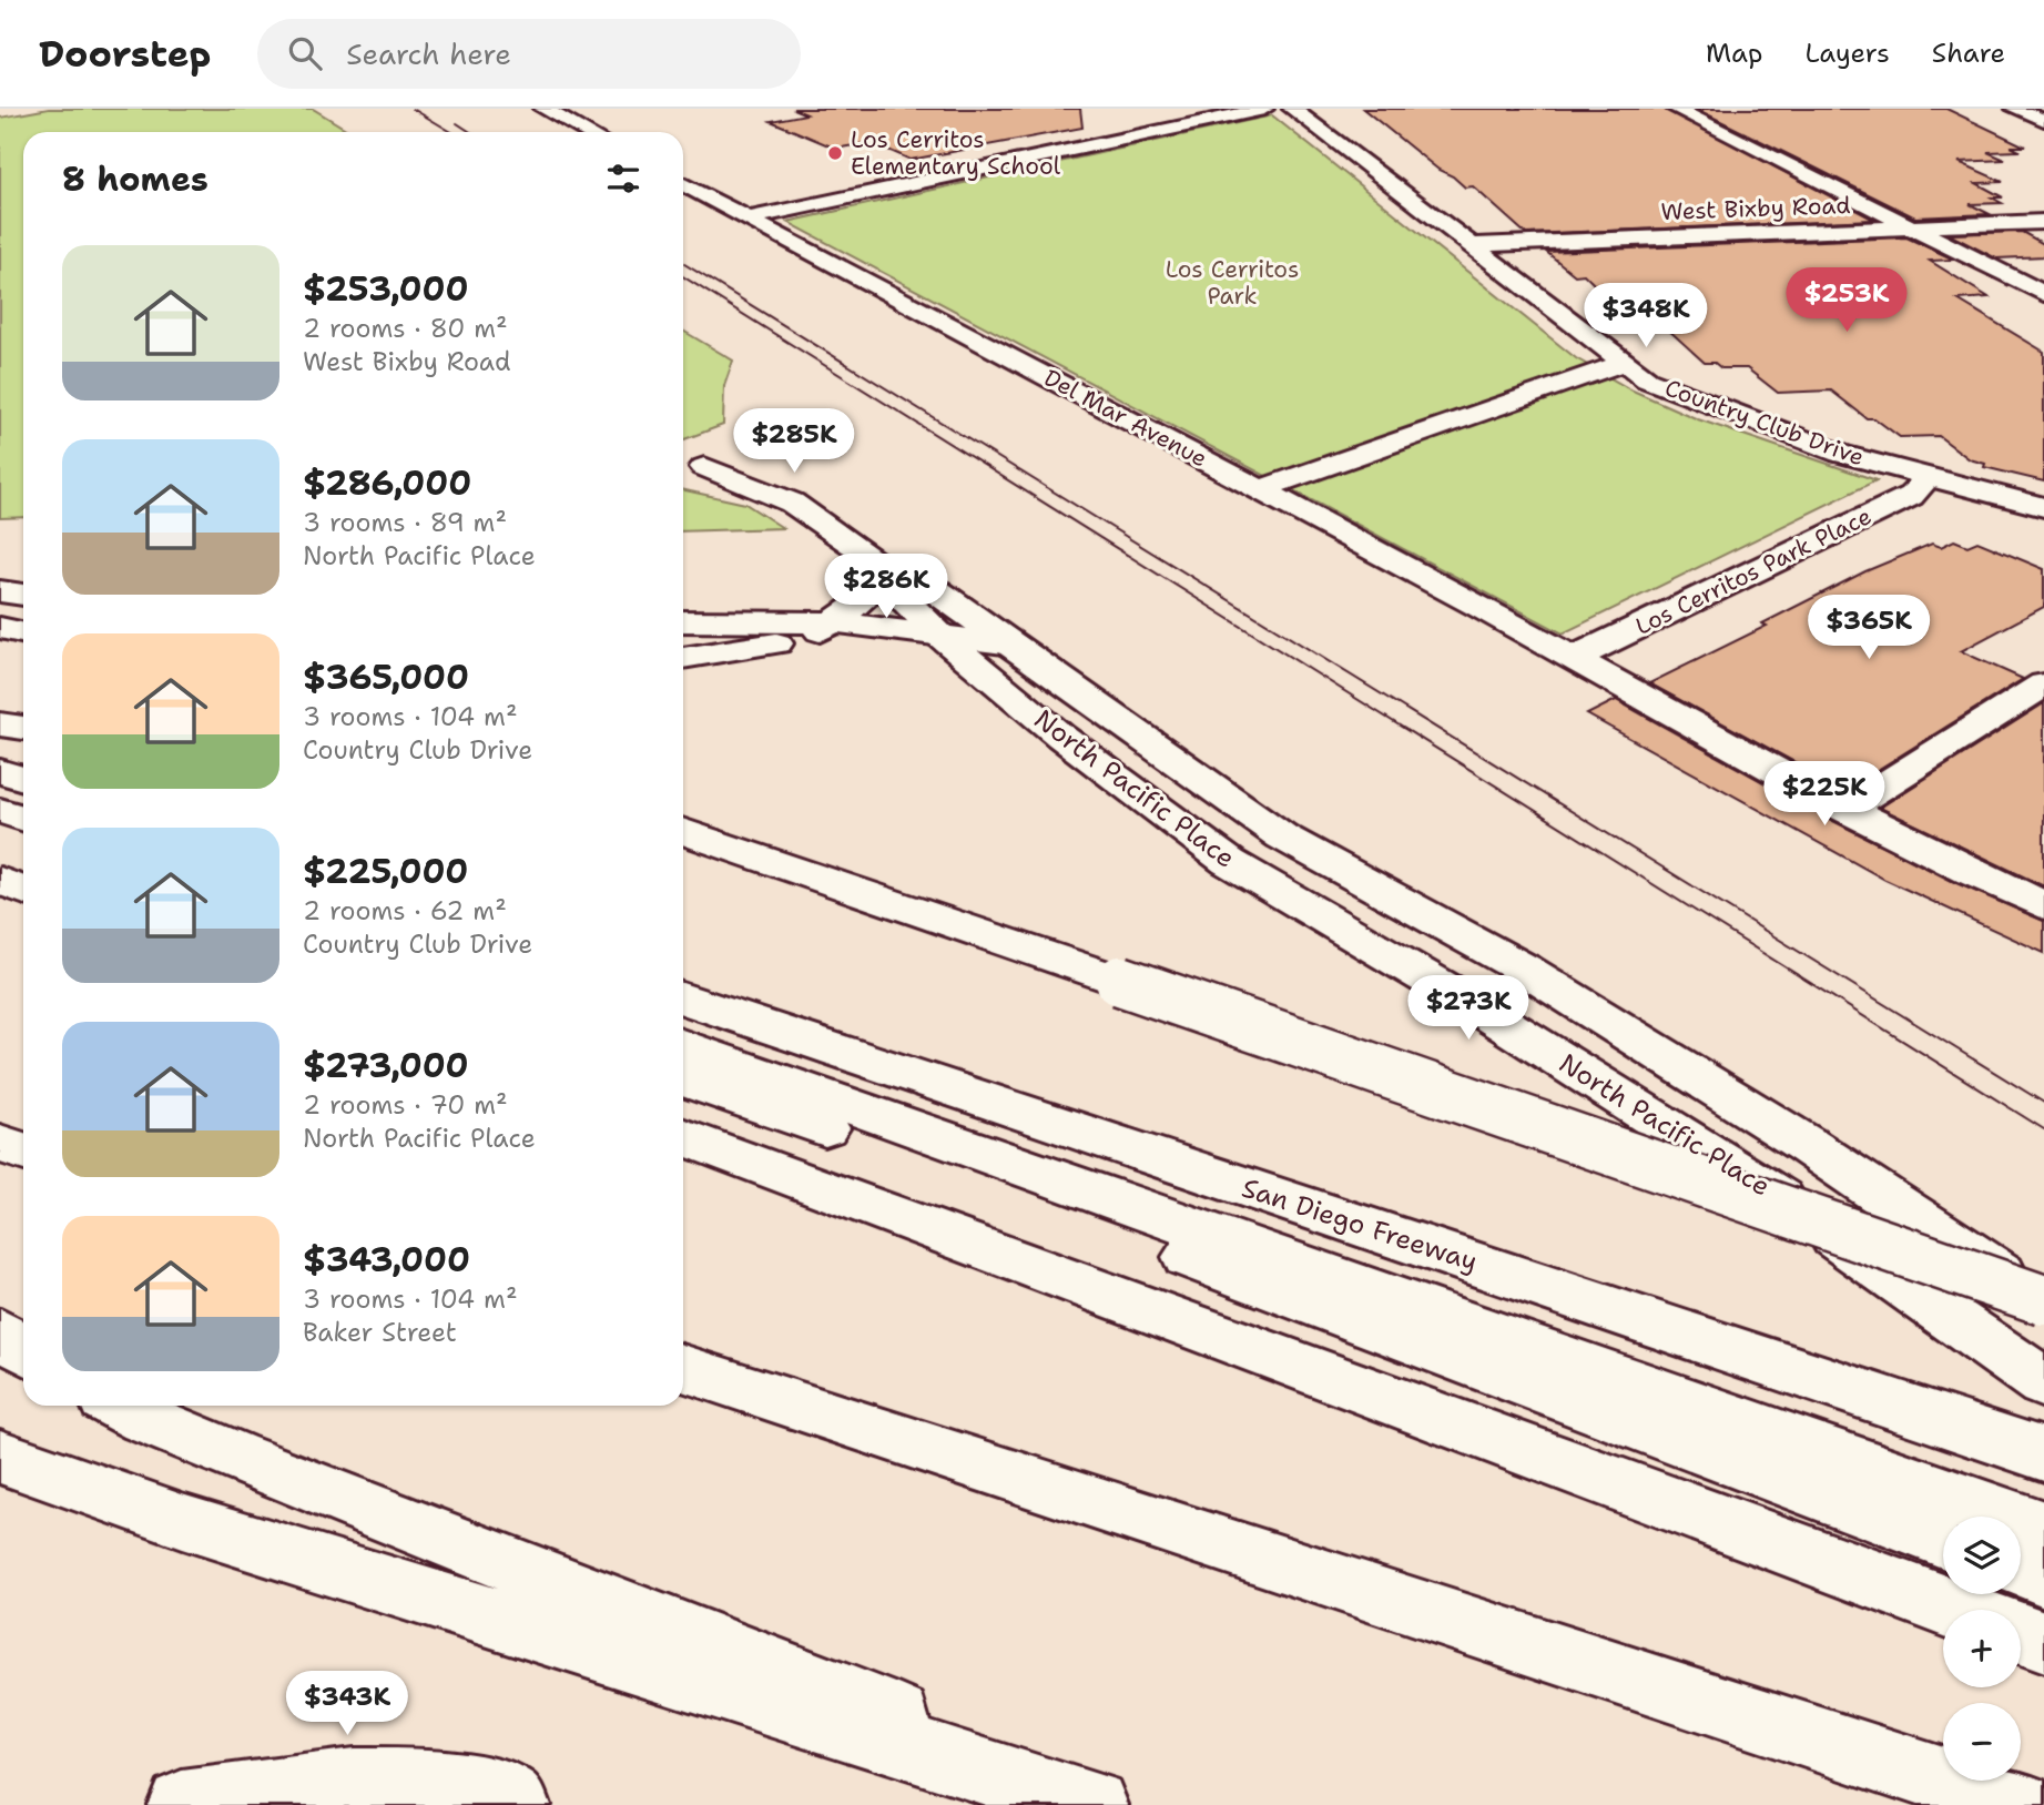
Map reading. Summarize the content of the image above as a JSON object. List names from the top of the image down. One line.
{"streets":{"main road":["West Bixby Road","Del Mar Avenue","Country Club Drive","Los Cerritos Park Place","North Pacific Place","San Diego Freeway"]},"crossings":[["West Bixby Road","Country Club Drive"],["Del Mar Avenue","Los Cerritos Park Place"],["Country Club Drive","Los Cerritos Park Place"]],"parks":["Los Cerritos Park"],"places":["Los Cerritos Elementary School"],"page":{"header":"Doorstep","search":"Search here","nav":["Map","Layers","Share"],"heading":"8 homes","list":[{"name":"$253,000","note":"2 rooms · 80 m² · West Bixby Road"},{"name":"$286,000","note":"3 rooms · 89 m² · North Pacific Place"},{"name":"$365,000","note":"3 rooms · 104 m² · Country Club Drive"},{"name":"$225,000","note":"2 rooms · 62 m² · Country Club Drive"},{"name":"$273,000","note":"2 rooms · 70 m² · North Pacific Place"},{"name":"$343,000","note":"3 rooms · 104 m² · Baker Street"}],"price":["$253K","$348K","$285K","$286K","$365K","$225K","$273K","$343K"],"map_buttons":["+","−"]}}
